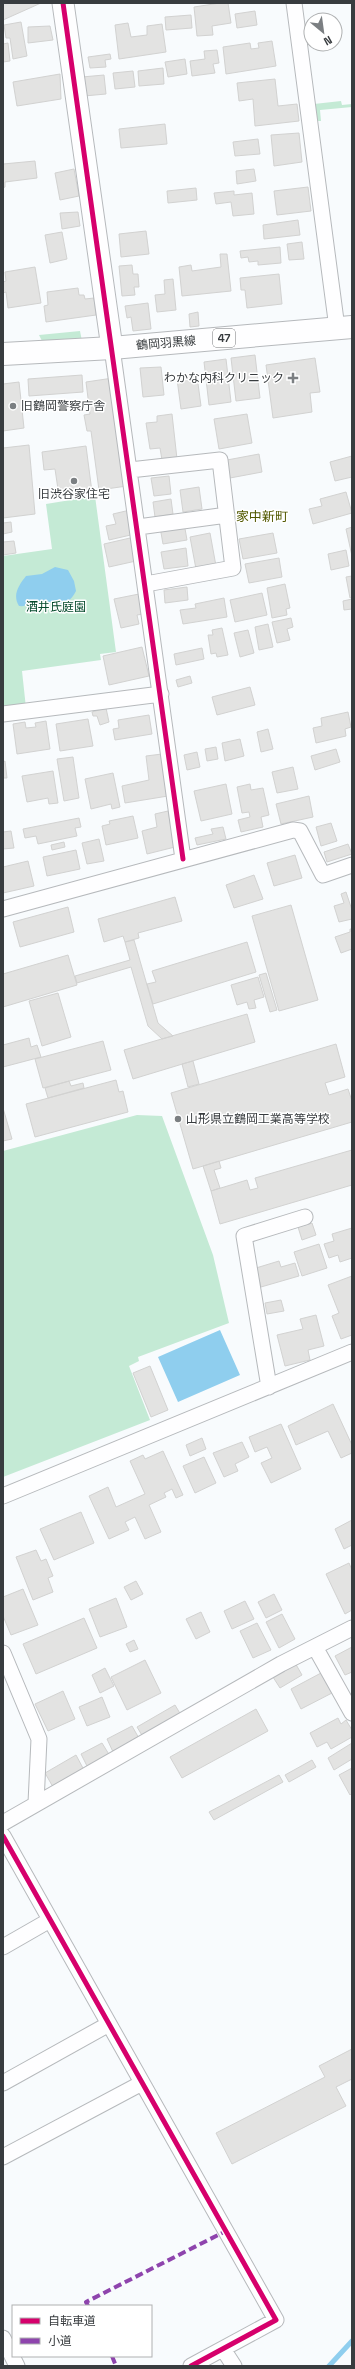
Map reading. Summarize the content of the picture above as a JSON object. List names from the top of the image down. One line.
{"streets":{"main road":["47","鶴岡羽黒線"]},"districts":["家中新町"],"parks":["酒井氏庭園"],"places":{"health":["わかな内科クリニック"],"other":["旧鶴岡警察庁舎","旧渋谷家住宅","山形県立鶴岡工業高等学校"]},"legend":["自転車道","小道"],"north":"bottom right"}
